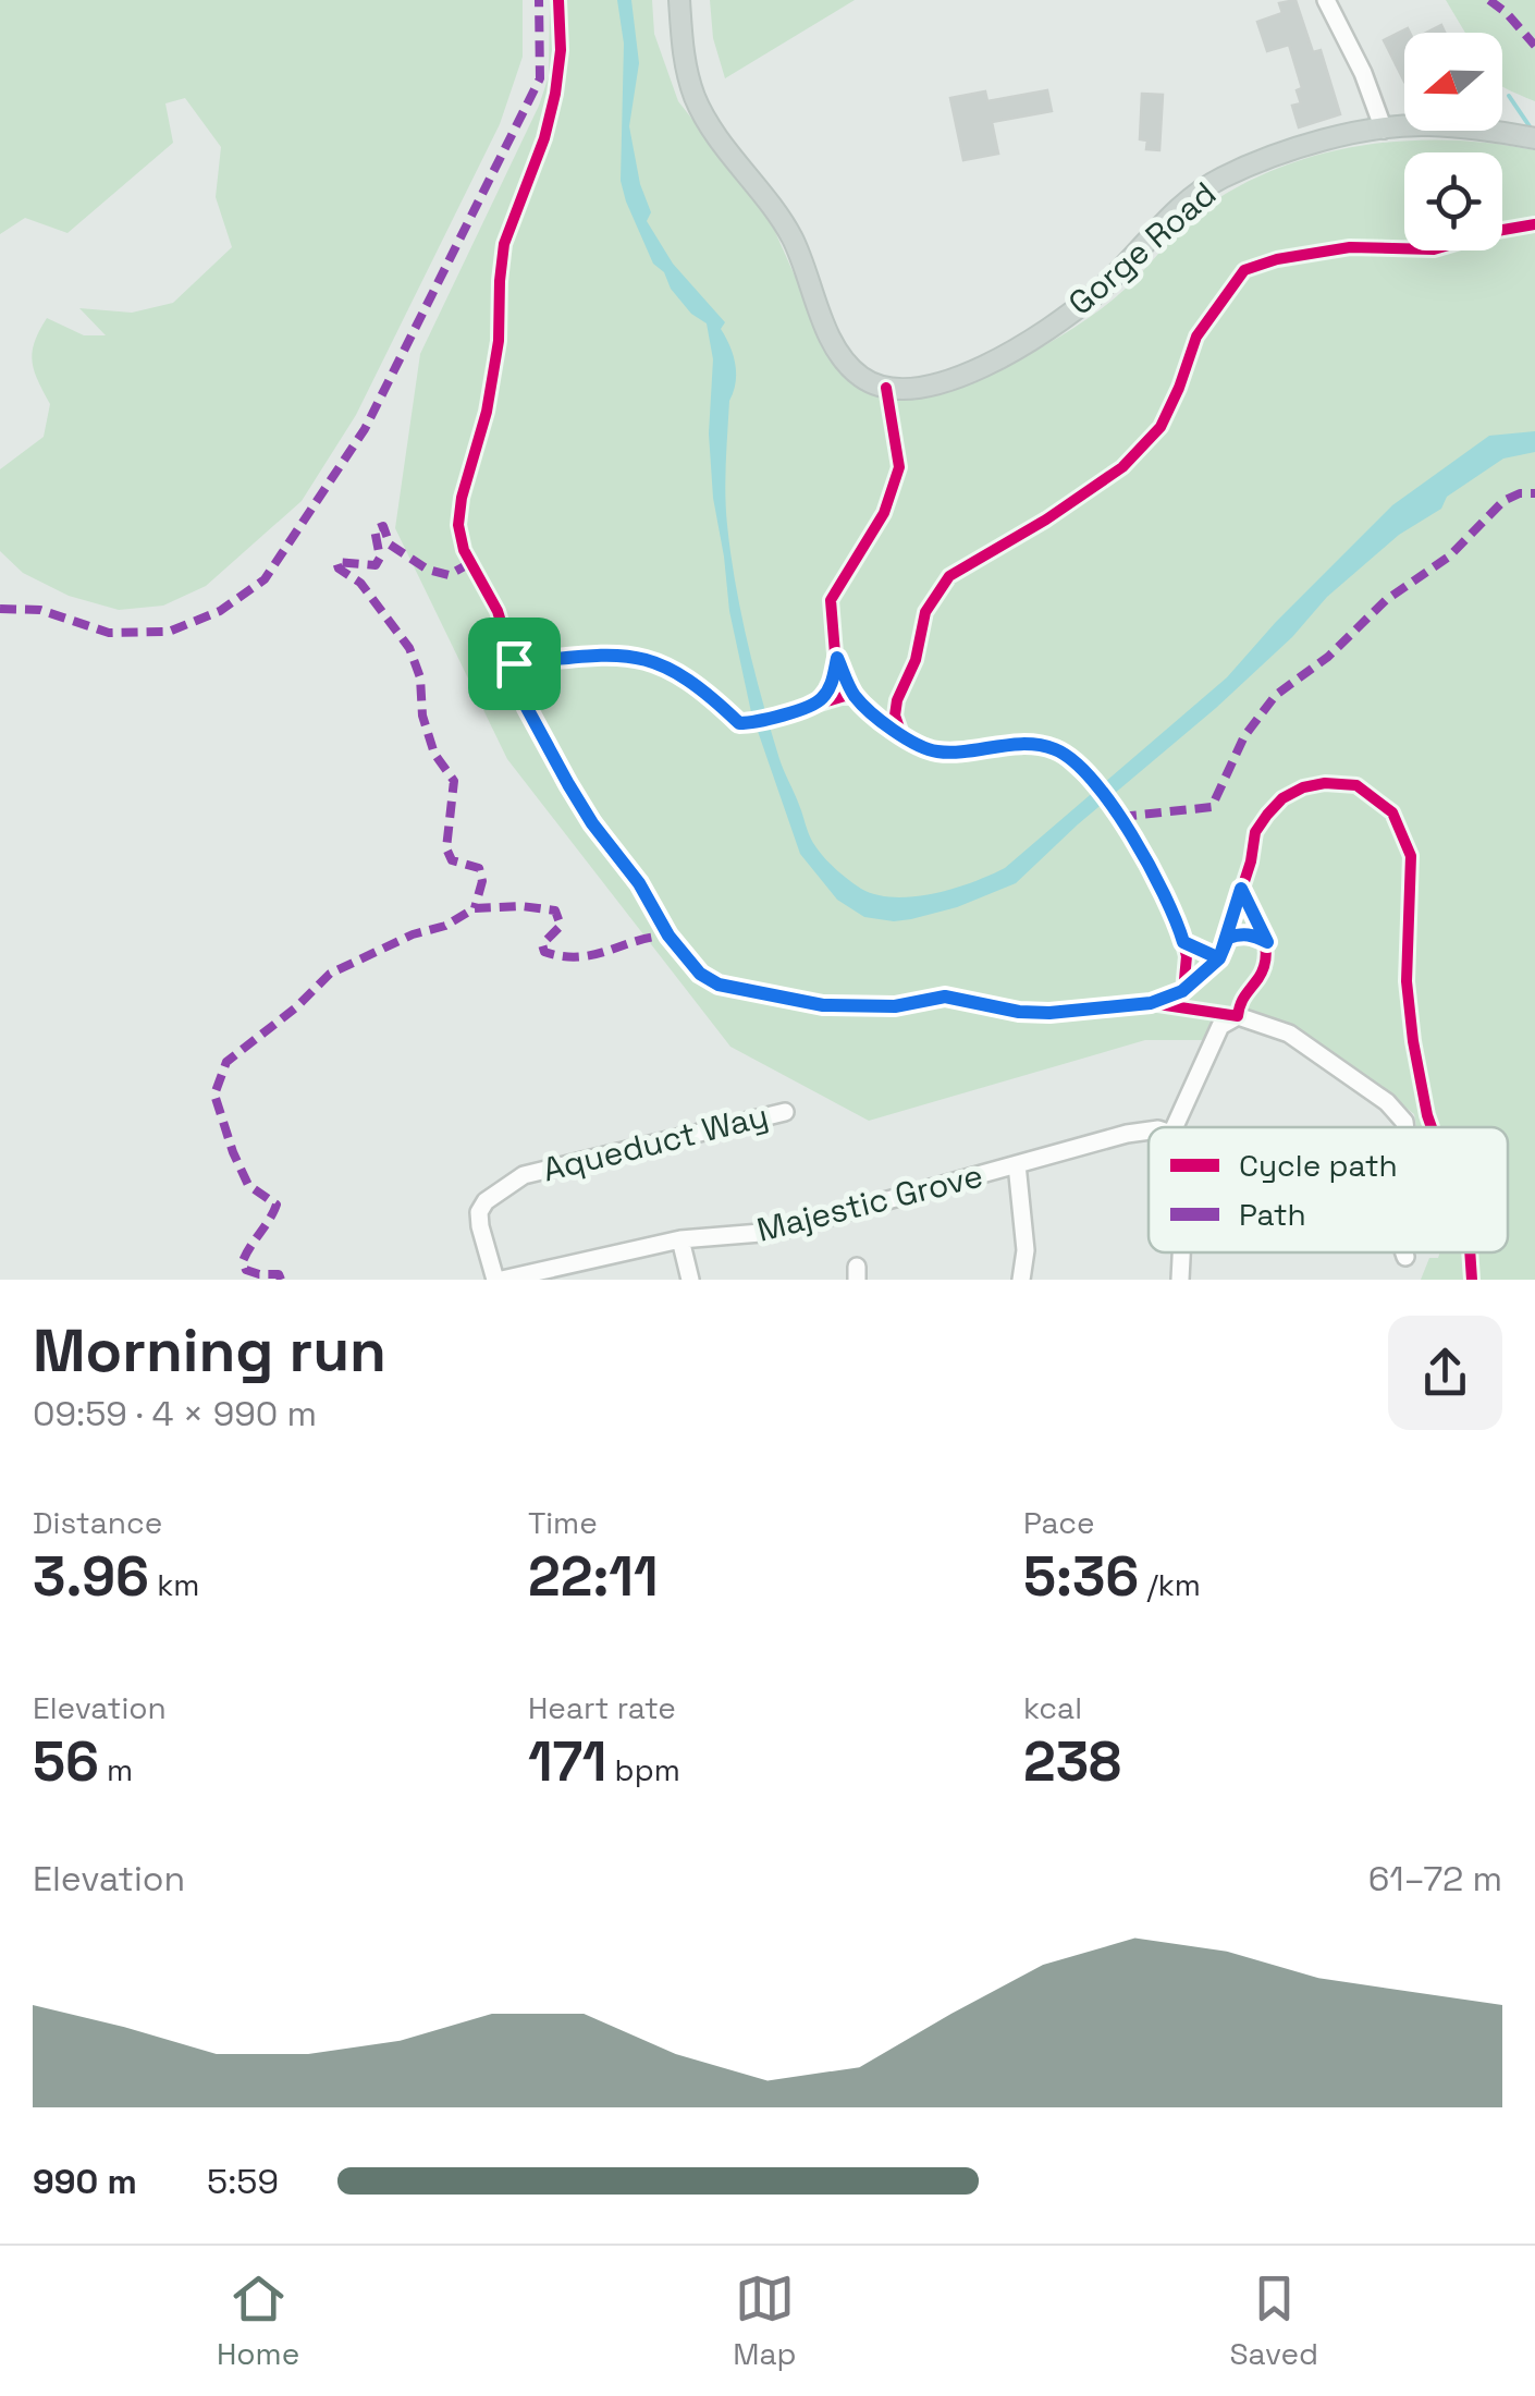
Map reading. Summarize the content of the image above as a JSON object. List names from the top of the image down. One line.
{"streets":{"main road":["Gorge Road"],"street":["Aqueduct Way","Majestic Grove"]},"crossings":[["Aqueduct Way","Majestic Grove"]],"legend":["Cycle path","Path"],"north":"left","page":{"heading":["Morning run","09:59 · 4 × 990 m"],"stats":[["Distance","3.96 km"],["Time","22:11"],["Pace","5:36 /km"],["Elevation","56 m"],["Heart rate","171 bpm"],["kcal","238"]],"chart":["Elevation","61–72 m"],"list":[{"name":"990 m","note":"5:59"}],"tabs":["Home","Map","Saved"]}}
